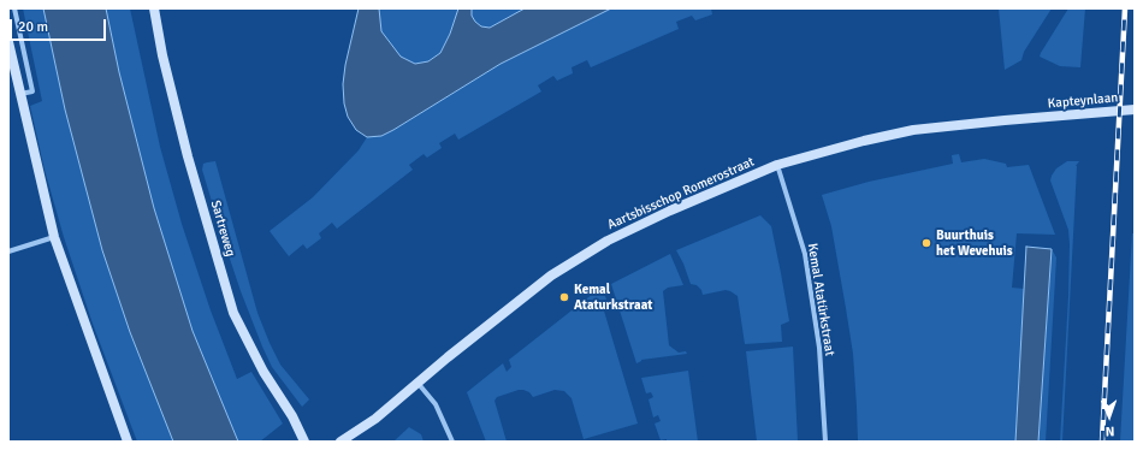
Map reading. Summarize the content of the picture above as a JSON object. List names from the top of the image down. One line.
{"streets":{"street":["Kapteynlaan","Aartsbisschop Romerostraat","Sartreweg","Kemal Atatürkstraat"]},"crossings":[["Kapteynlaan","Aartsbisschop Romerostraat"],["Aartsbisschop Romerostraat","Kemal Atatürkstraat"]],"places":["Buurthuis het Wevehuis","Kemal Ataturkstraat"],"scale_bar":"20 m","north":"bottom"}
